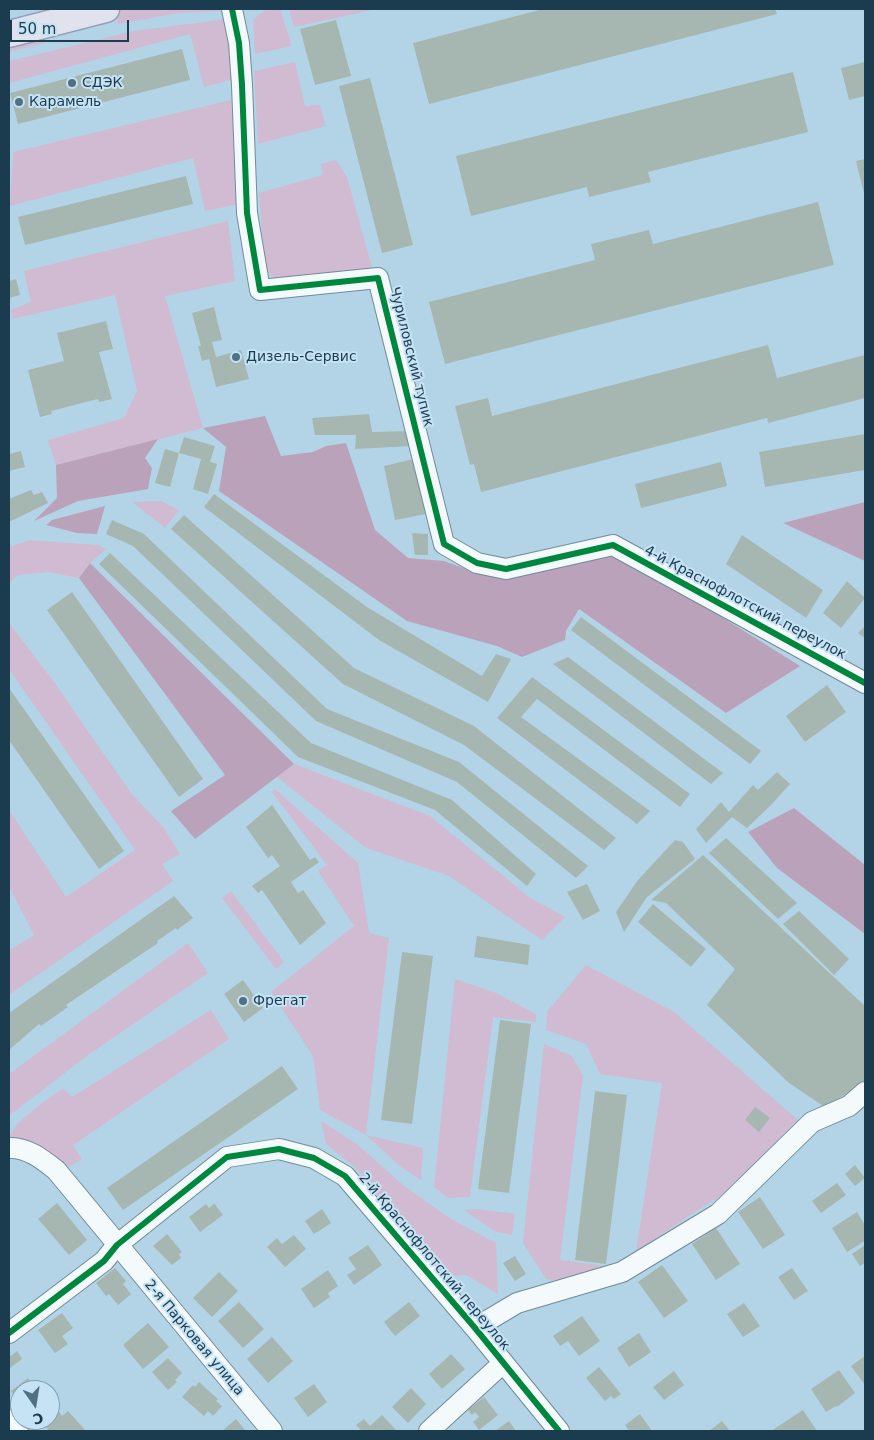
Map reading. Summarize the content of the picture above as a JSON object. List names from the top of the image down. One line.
{"streets":{"street":["Чуриловский тупик","4-й Краснофлотский переулок","2-й Краснофлотский переулок","2-я Парковая улица"]},"crossings":[["Чуриловский тупик","4-й Краснофлотский переулок"],["2-й Краснофлотский переулок","2-я Парковая улица"]],"places":["СДЭК","Карамель","Дизель-Сервис","Фрегат"],"scale_bar":"50 m","north":"bottom"}
